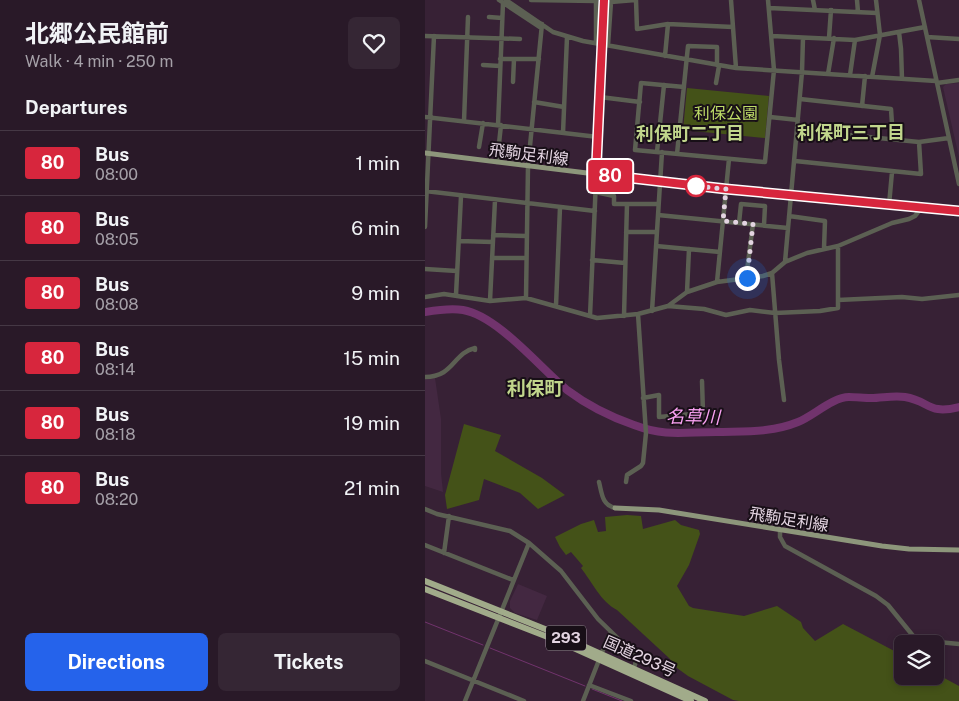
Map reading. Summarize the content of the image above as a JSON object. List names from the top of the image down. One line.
{"streets":{"highway":["293","国道293号"],"main road":["飛駒足利線"]},"districts":["利保町三丁目","利保町二丁目","利保町"],"water":["名草川"],"parks":["利保公園"],"lines":["bus line 80"],"page":{"heading":[["北郷公民館前","Walk · 4 min · 250 m"],"Departures"],"on_map":"80","list":[{"mark":"80","name":"Bus","note":"08:00","value":"1 min"},{"mark":"80","name":"Bus","note":"08:05","value":"6 min"},{"mark":"80","name":"Bus","note":"08:08","value":"9 min"},{"mark":"80","name":"Bus","note":"08:14","value":"15 min"},{"mark":"80","name":"Bus","note":"08:18","value":"19 min"},{"mark":"80","name":"Bus","note":"08:20","value":"21 min"}],"buttons":["Directions","Tickets"]}}
